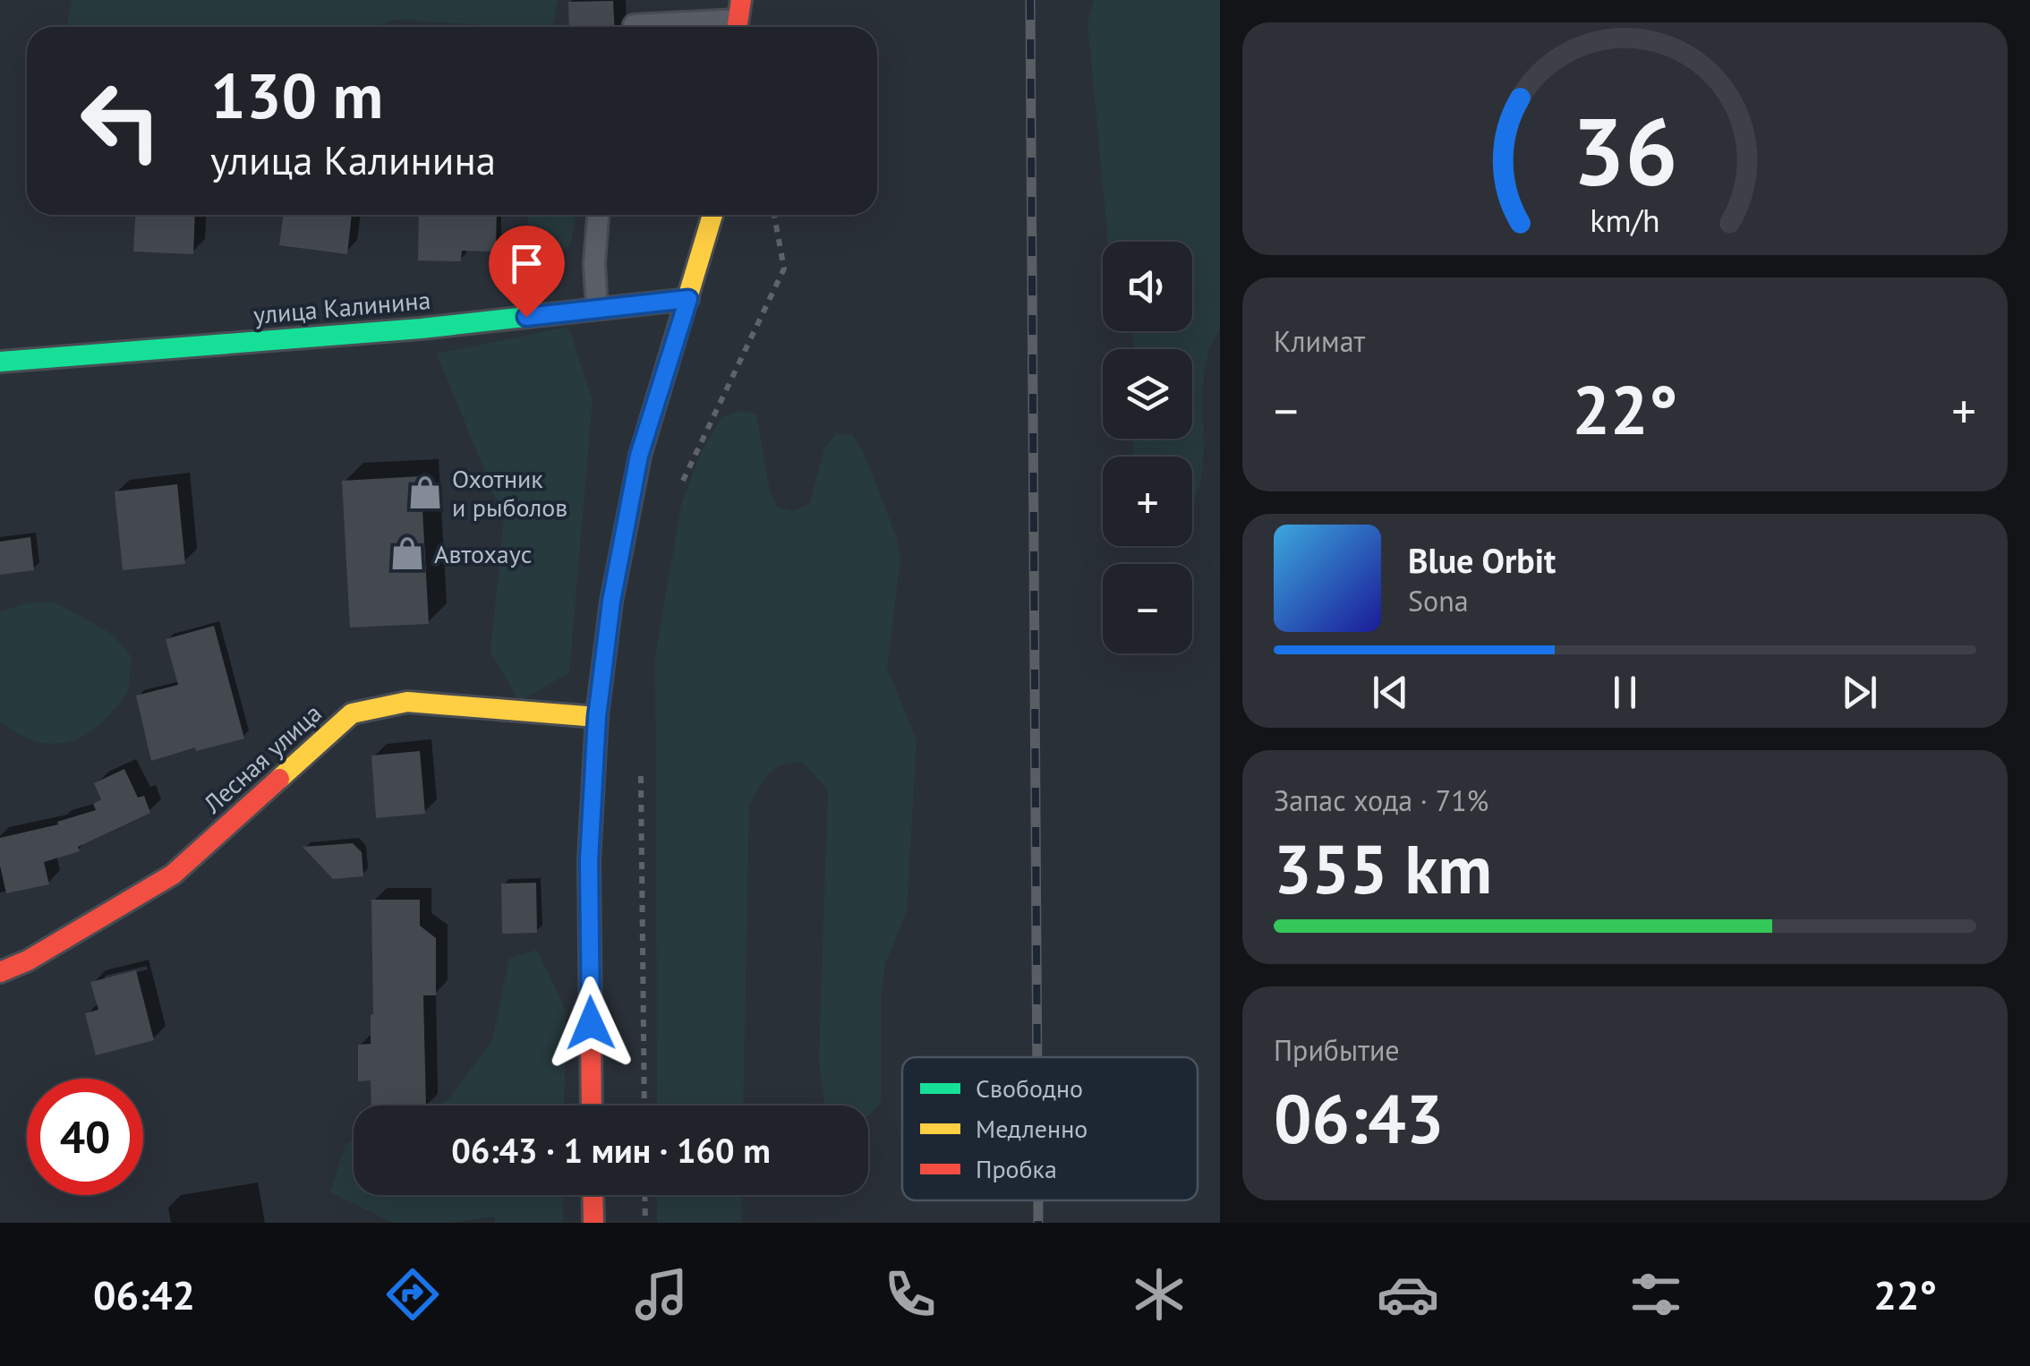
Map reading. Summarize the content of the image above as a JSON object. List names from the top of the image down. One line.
{"streets":{"street":["улица Калинина","Лесная улица"]},"places":{"shop":["Охотник и рыболов","Автохаус"]},"legend":["Свободно","Медленно","Пробка"],"page":{"turn":["130 m","улица Калинина"],"map_buttons":["+","−"],"tile":["Климат",["Запас хода · 71%","355 km"],["Прибытие","06:43"]],"heat":["−","22°","+"],"song":["Blue Orbit","Sona"],"limit":"40","trip":"06:43 · 1 мин · 160 m","tabs":["06:42","22°"],"gauge":["36","km/h"]}}
